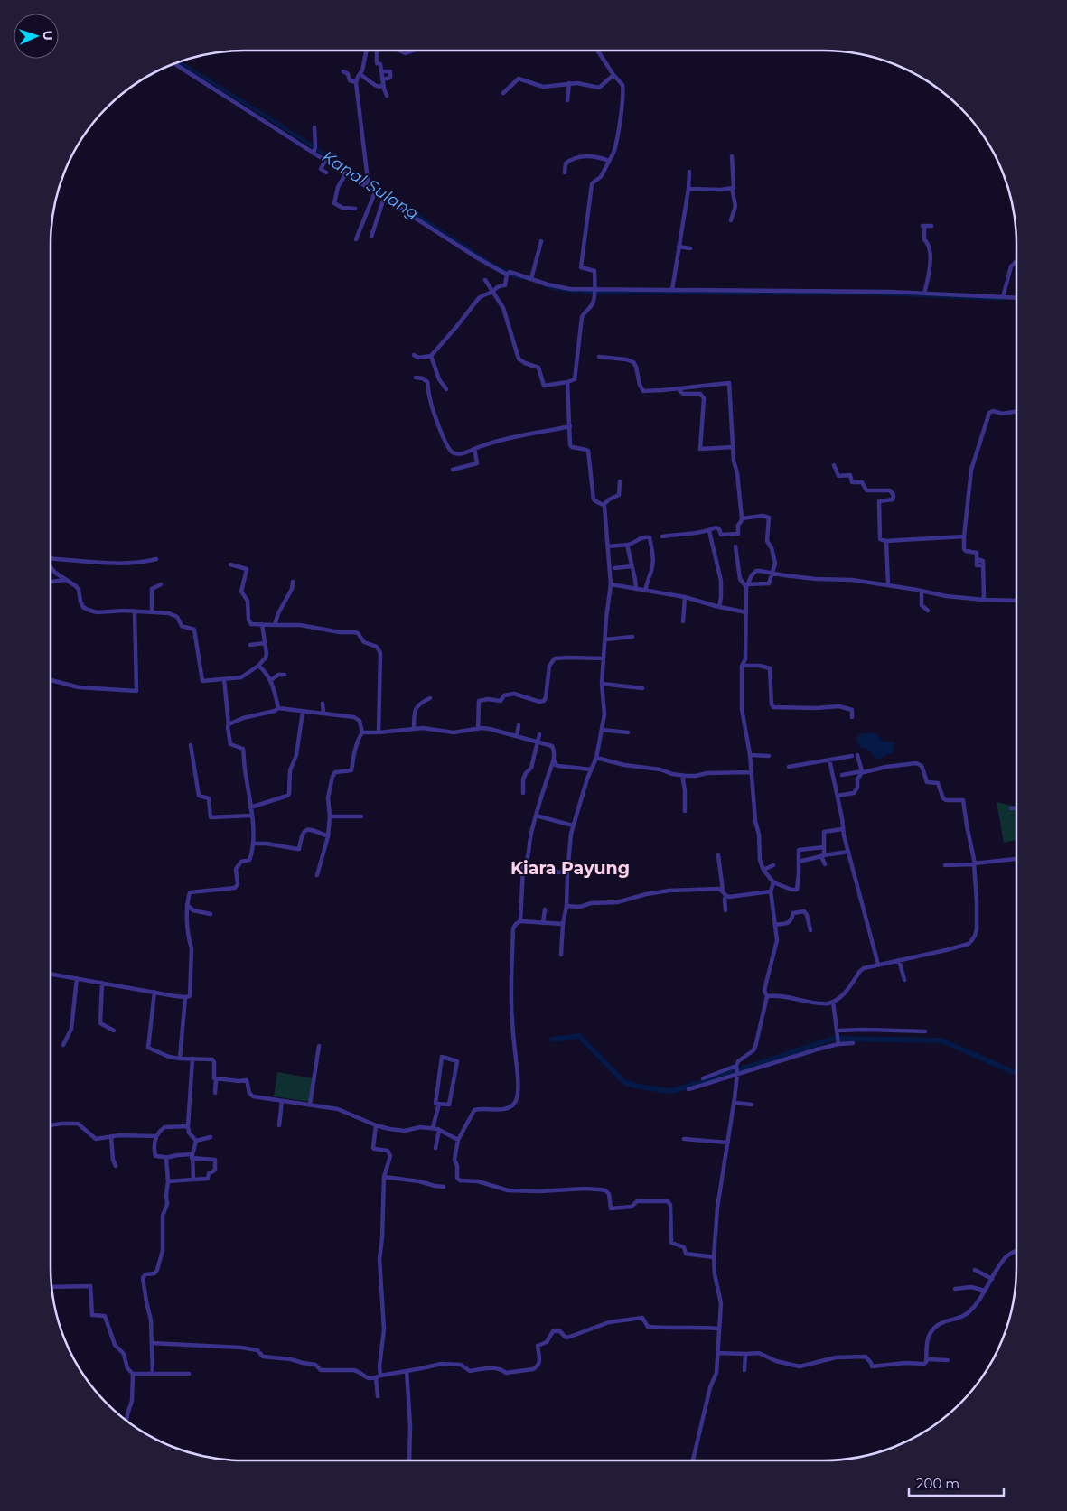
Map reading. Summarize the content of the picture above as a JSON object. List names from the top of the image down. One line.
{"districts":["Kiara Payung"],"water":["Kanal Sulang"],"scale_bar":"200 m","north":"right"}
